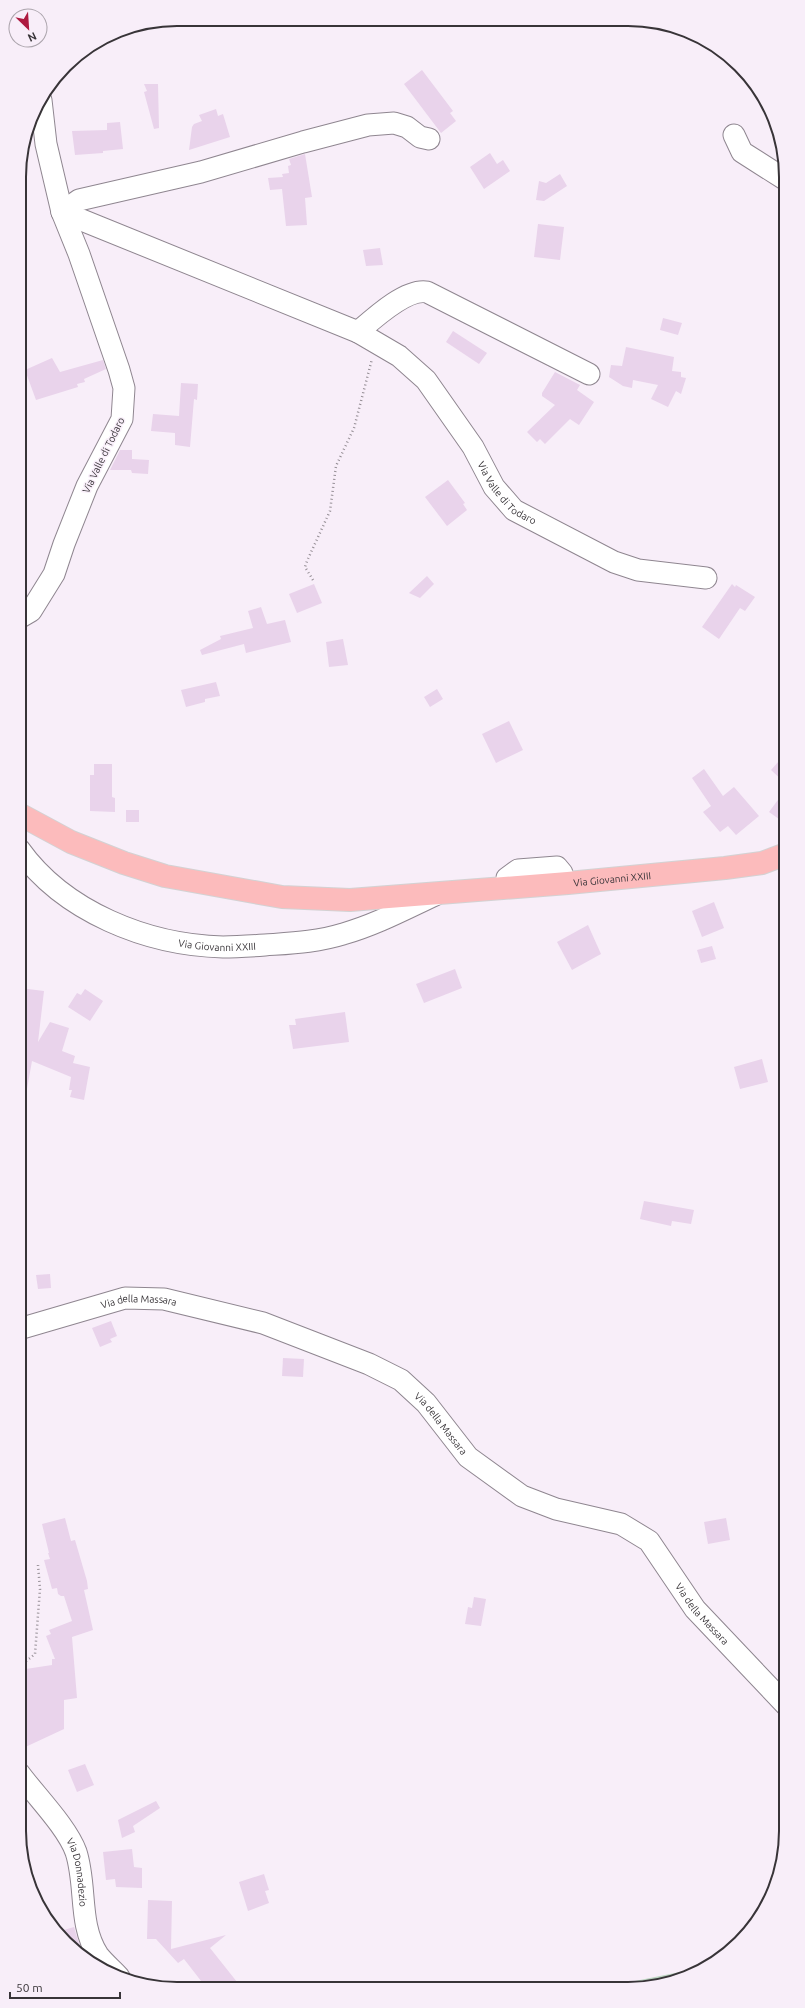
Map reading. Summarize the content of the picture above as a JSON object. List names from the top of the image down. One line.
{"streets":{"main road":["Via Giovanni XXIII"],"street":["Via Valle di Todaro","Via della Massara","Via Donnadezio"]},"scale_bar":"50 m","north":"bottom right"}
